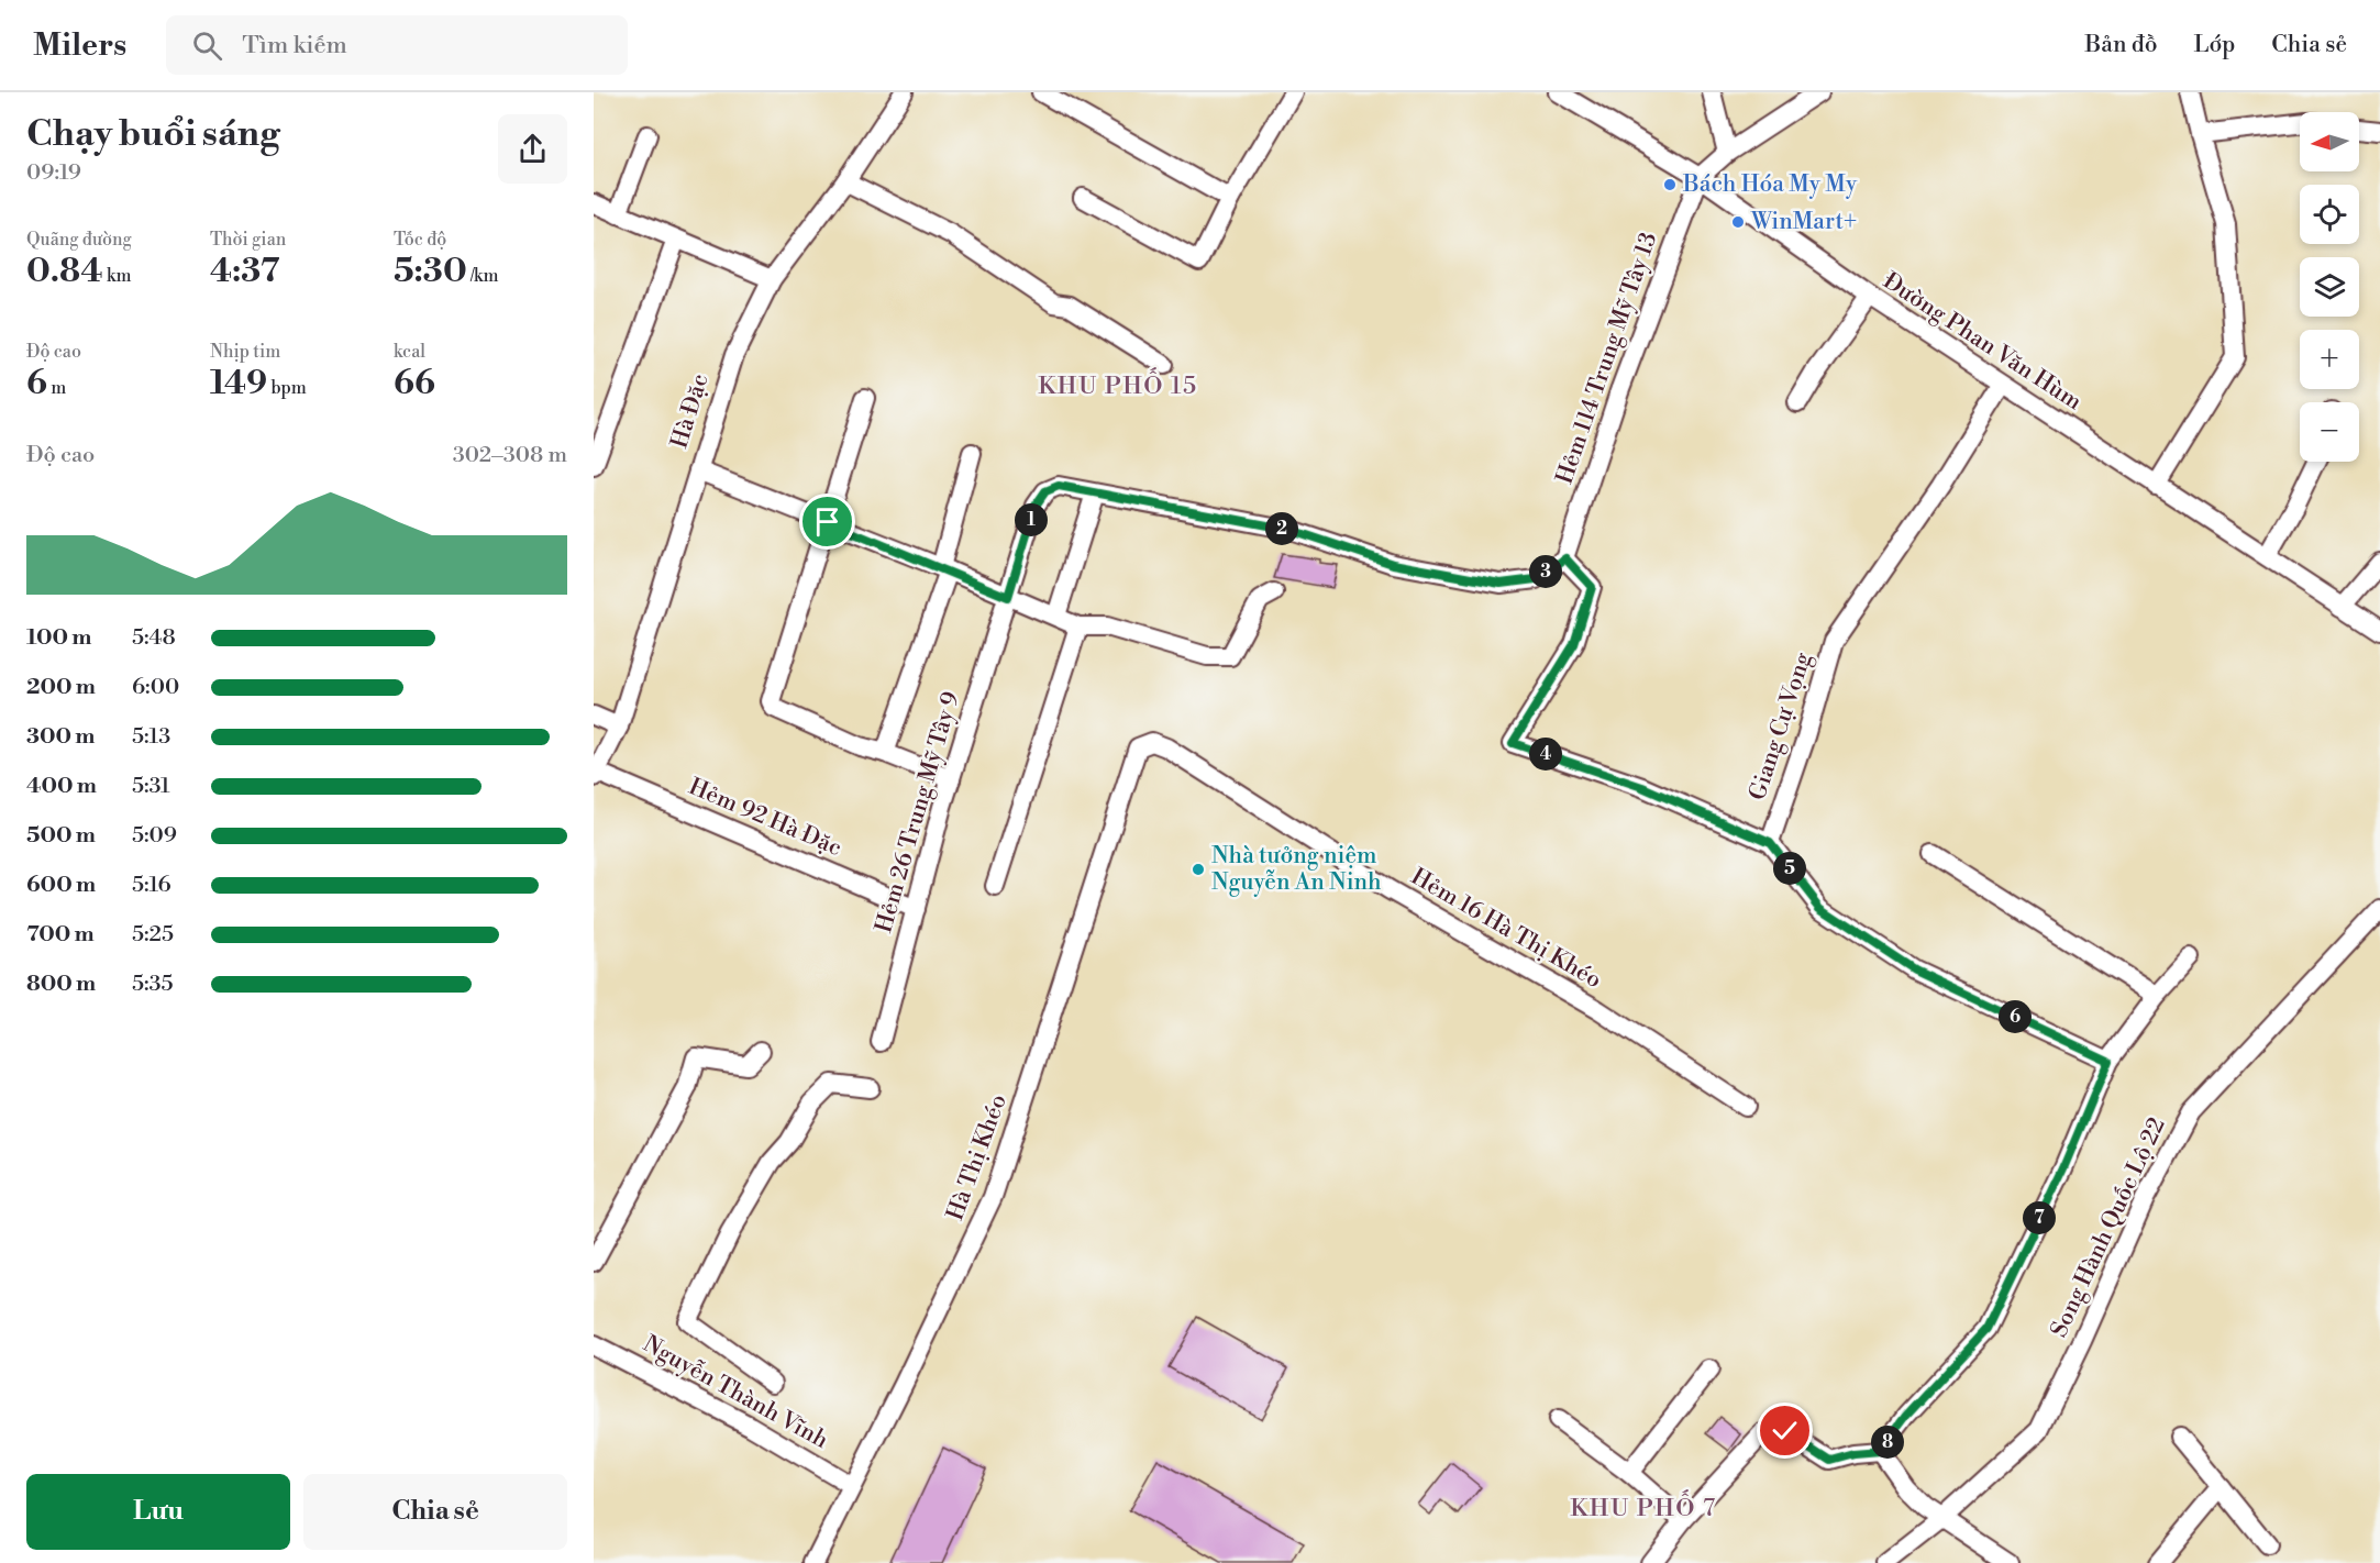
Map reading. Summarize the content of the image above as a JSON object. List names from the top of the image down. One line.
{"streets":{"street":["Đường Phan Văn Hùm","Hẻm 114 Trung Mỹ Tây 13","Hà Đặc","Giang Cự Vọng","Hẻm 26 Trung Mỹ Tây 9","Hẻm 92 Hà Đặc","Hẻm 16 Hà Thị Khéo","Hà Thị Khéo","Song Hành Quốc Lộ 22","Nguyễn Thành Vĩnh"]},"crossings":[["Đường Phan Văn Hùm","Hẻm 114 Trung Mỹ Tây 13"],["Đường Phan Văn Hùm","Giang Cự Vọng"],["Hẻm 114 Trung Mỹ Tây 13","Hẻm 26 Trung Mỹ Tây 9"],["Hà Đặc","Hẻm 92 Hà Đặc"],["Hẻm 26 Trung Mỹ Tây 9","Hẻm 92 Hà Đặc"],["Hẻm 16 Hà Thị Khéo","Hà Thị Khéo"],["Hà Thị Khéo","Nguyễn Thành Vĩnh"]],"districts":["KHU PHỐ 15","KHU PHỐ 7"],"places":["Bách Hóa My My","WinMart+","Nhà tưởng niệm Nguyễn An Ninh"],"north":"left","page":{"header":"Milers","search":"Tìm kiếm","nav":["Bản đồ","Lớp","Chia sẻ"],"heading":["Chạy buổi sáng","09:19"],"map_buttons":["+","−"],"stats":[["Quãng đường","0.84 km"],["Thời gian","4:37"],["Tốc độ","5:30 /km"],["Độ cao","6 m"],["Nhịp tim","149 bpm"],["kcal","66"]],"chart":["Độ cao","302–308 m"],"pins":["1","2","3","4","5","6","7","8"],"list":[{"name":"100 m","note":"5:48"},{"name":"200 m","note":"6:00"},{"name":"300 m","note":"5:13"},{"name":"400 m","note":"5:31"},{"name":"500 m","note":"5:09"},{"name":"600 m","note":"5:16"},{"name":"700 m","note":"5:25"},{"name":"800 m","note":"5:35"}],"buttons":["Lưu","Chia sẻ"]}}
